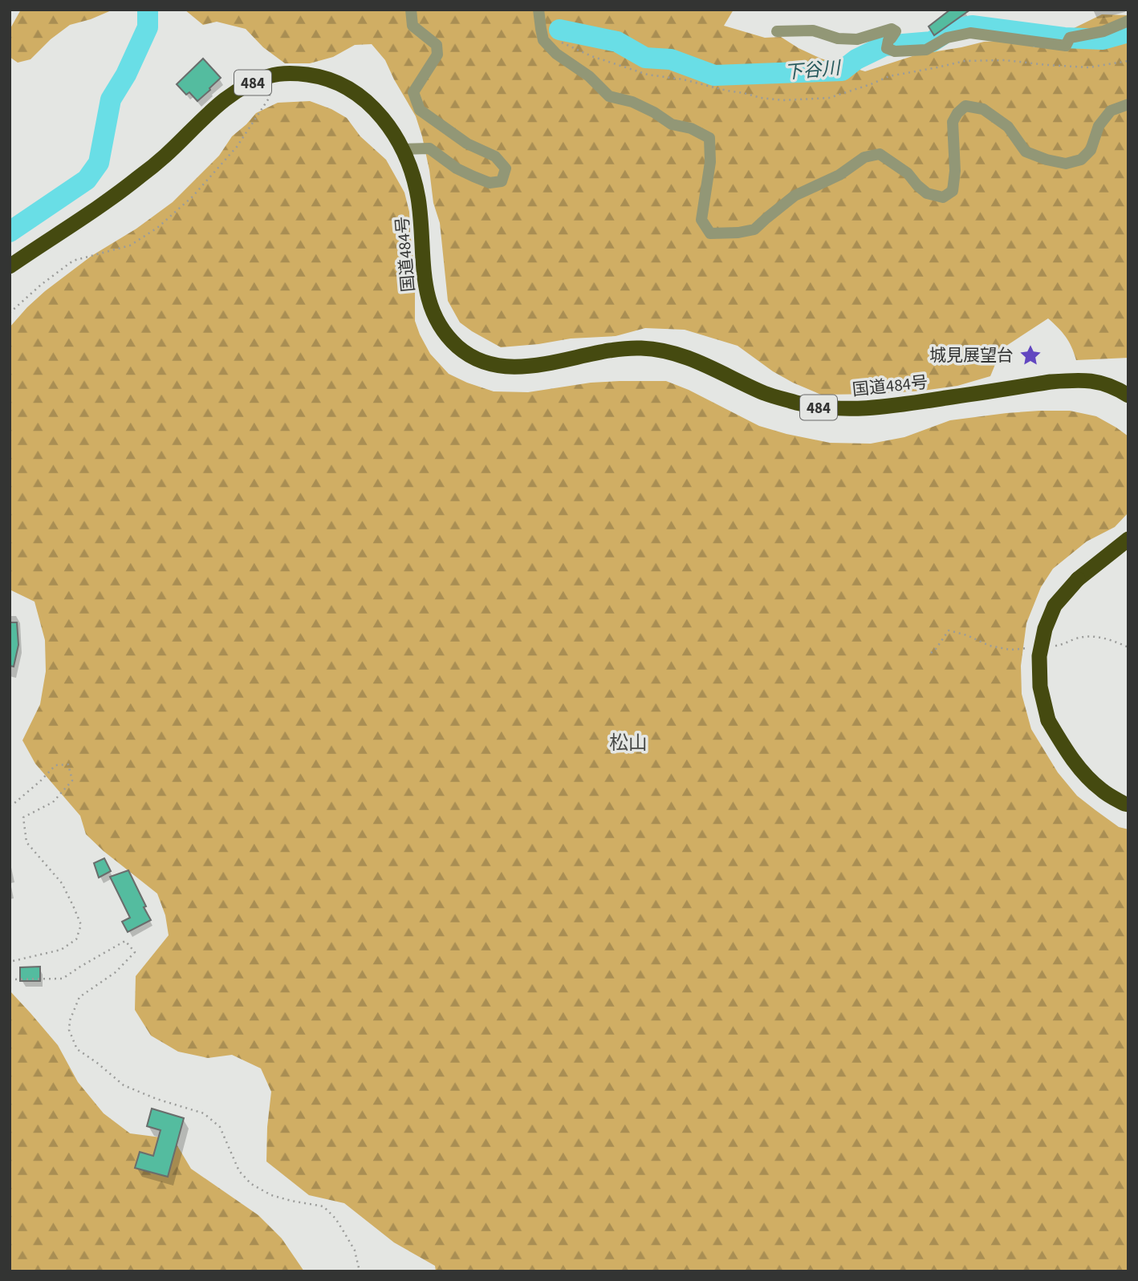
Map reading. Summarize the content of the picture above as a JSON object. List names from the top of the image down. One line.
{"streets":{"highway":["484","国道484号"]},"districts":["松山"],"water":["下谷川"],"places":{"place":["城見展望台"]}}
